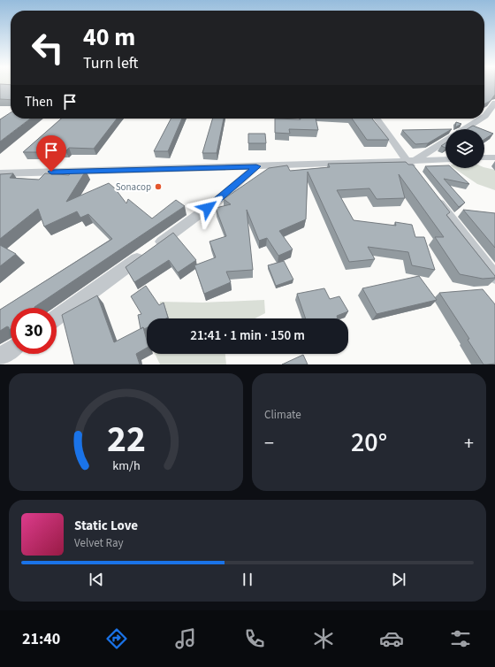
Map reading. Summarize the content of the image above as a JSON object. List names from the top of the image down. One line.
{"places":["Sonacop"],"page":{"turn":["40 m","Turn left"],"then":"Then","limit":"30","trip":"21:41 · 1 min · 150 m","tile":"Climate","heat":["−","20°","+"],"song":["Static Love","Velvet Ray"],"tabs":"21:40","gauge":["22","km/h"]}}
